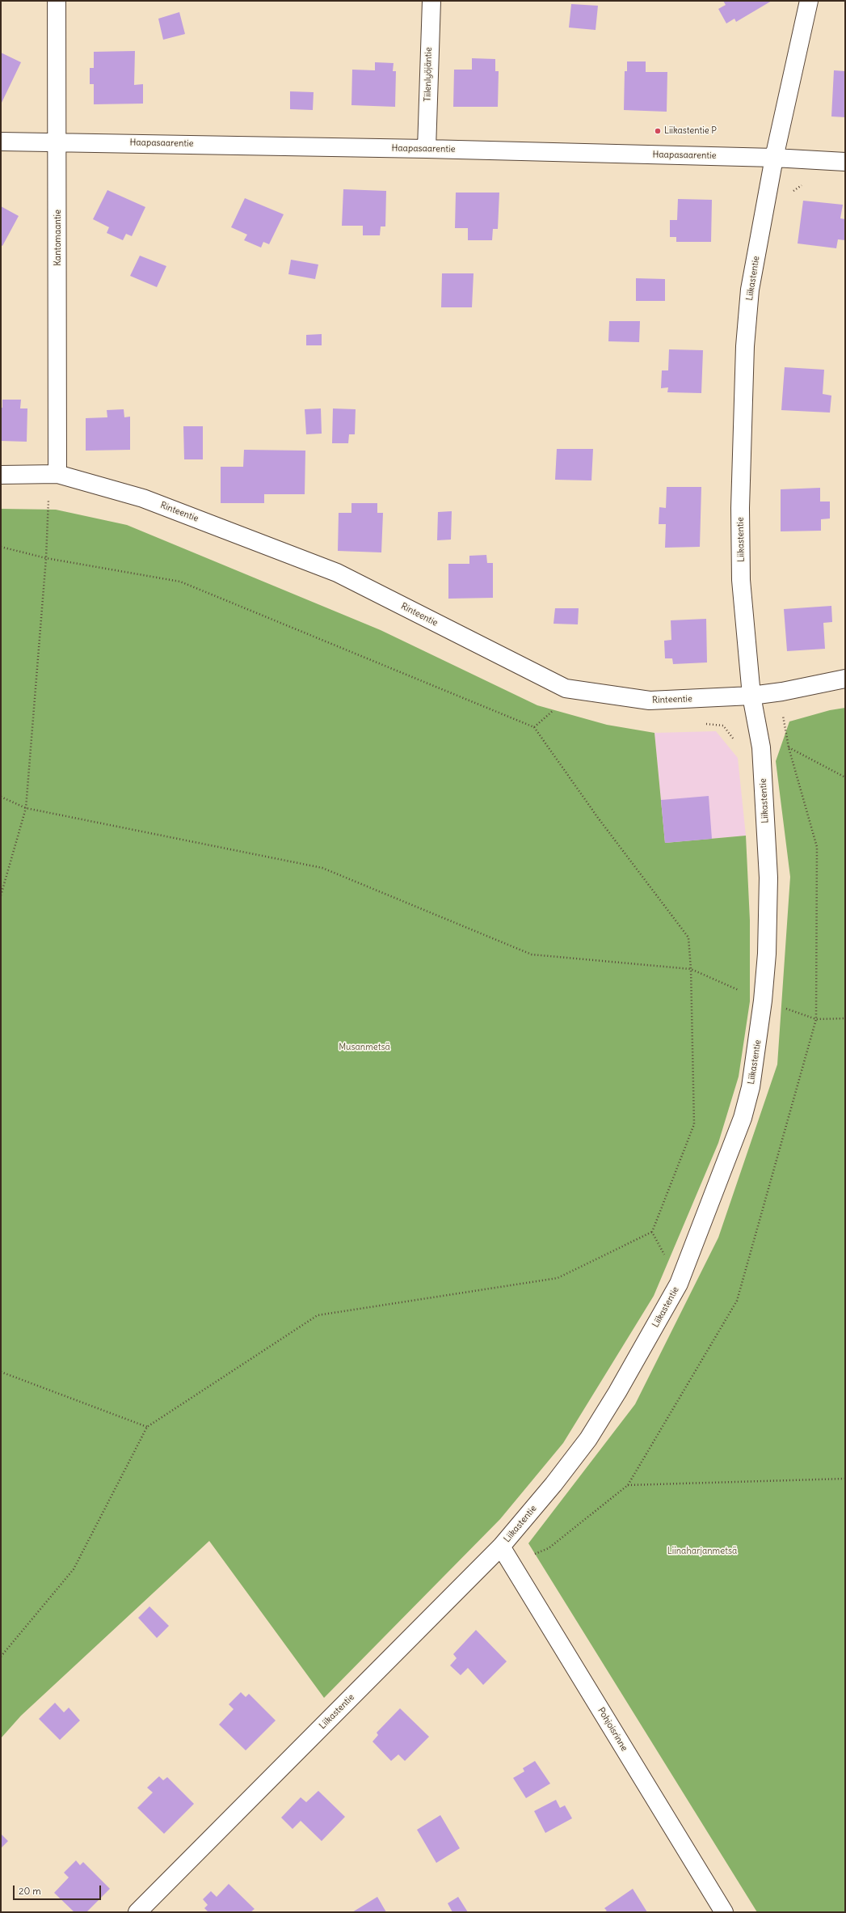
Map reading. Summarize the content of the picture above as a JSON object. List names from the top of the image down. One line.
{"streets":{"street":["Tiilenlyöjäntie","Haapasaarentie","Kantomaantie","Liikastentie","Rinteentie","Pohjoisrinne"]},"crossings":[["Tiilenlyöjäntie","Haapasaarentie"],["Haapasaarentie","Kantomaantie"],["Haapasaarentie","Liikastentie"],["Kantomaantie","Rinteentie"],["Liikastentie","Rinteentie"],["Liikastentie","Pohjoisrinne"]],"parks":["Musanmetsä","Liinaharjanmetsä"],"places":["Liikastentie P"],"scale_bar":"20 m"}
